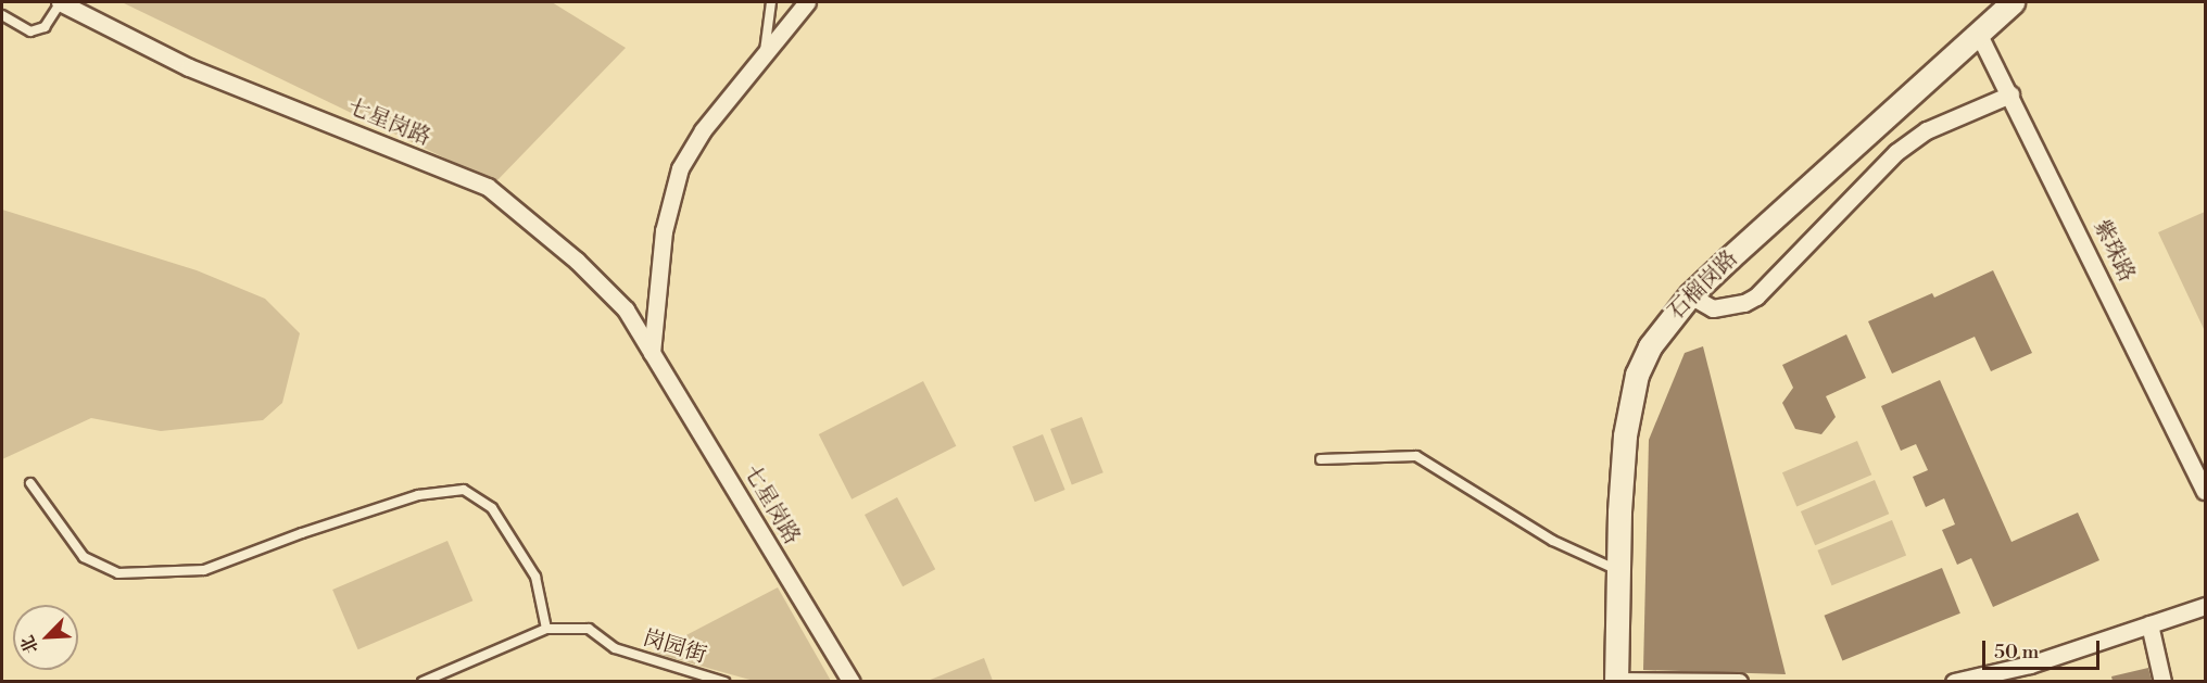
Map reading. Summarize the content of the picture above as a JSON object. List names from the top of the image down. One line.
{"streets":{"main road":["石榴岗路"],"street":["七星岗路","紫珠路"],"lane":["岗园街"]},"crossings":[["紫珠路","石榴岗路"]],"scale_bar":"50 m","north":"bottom left"}
